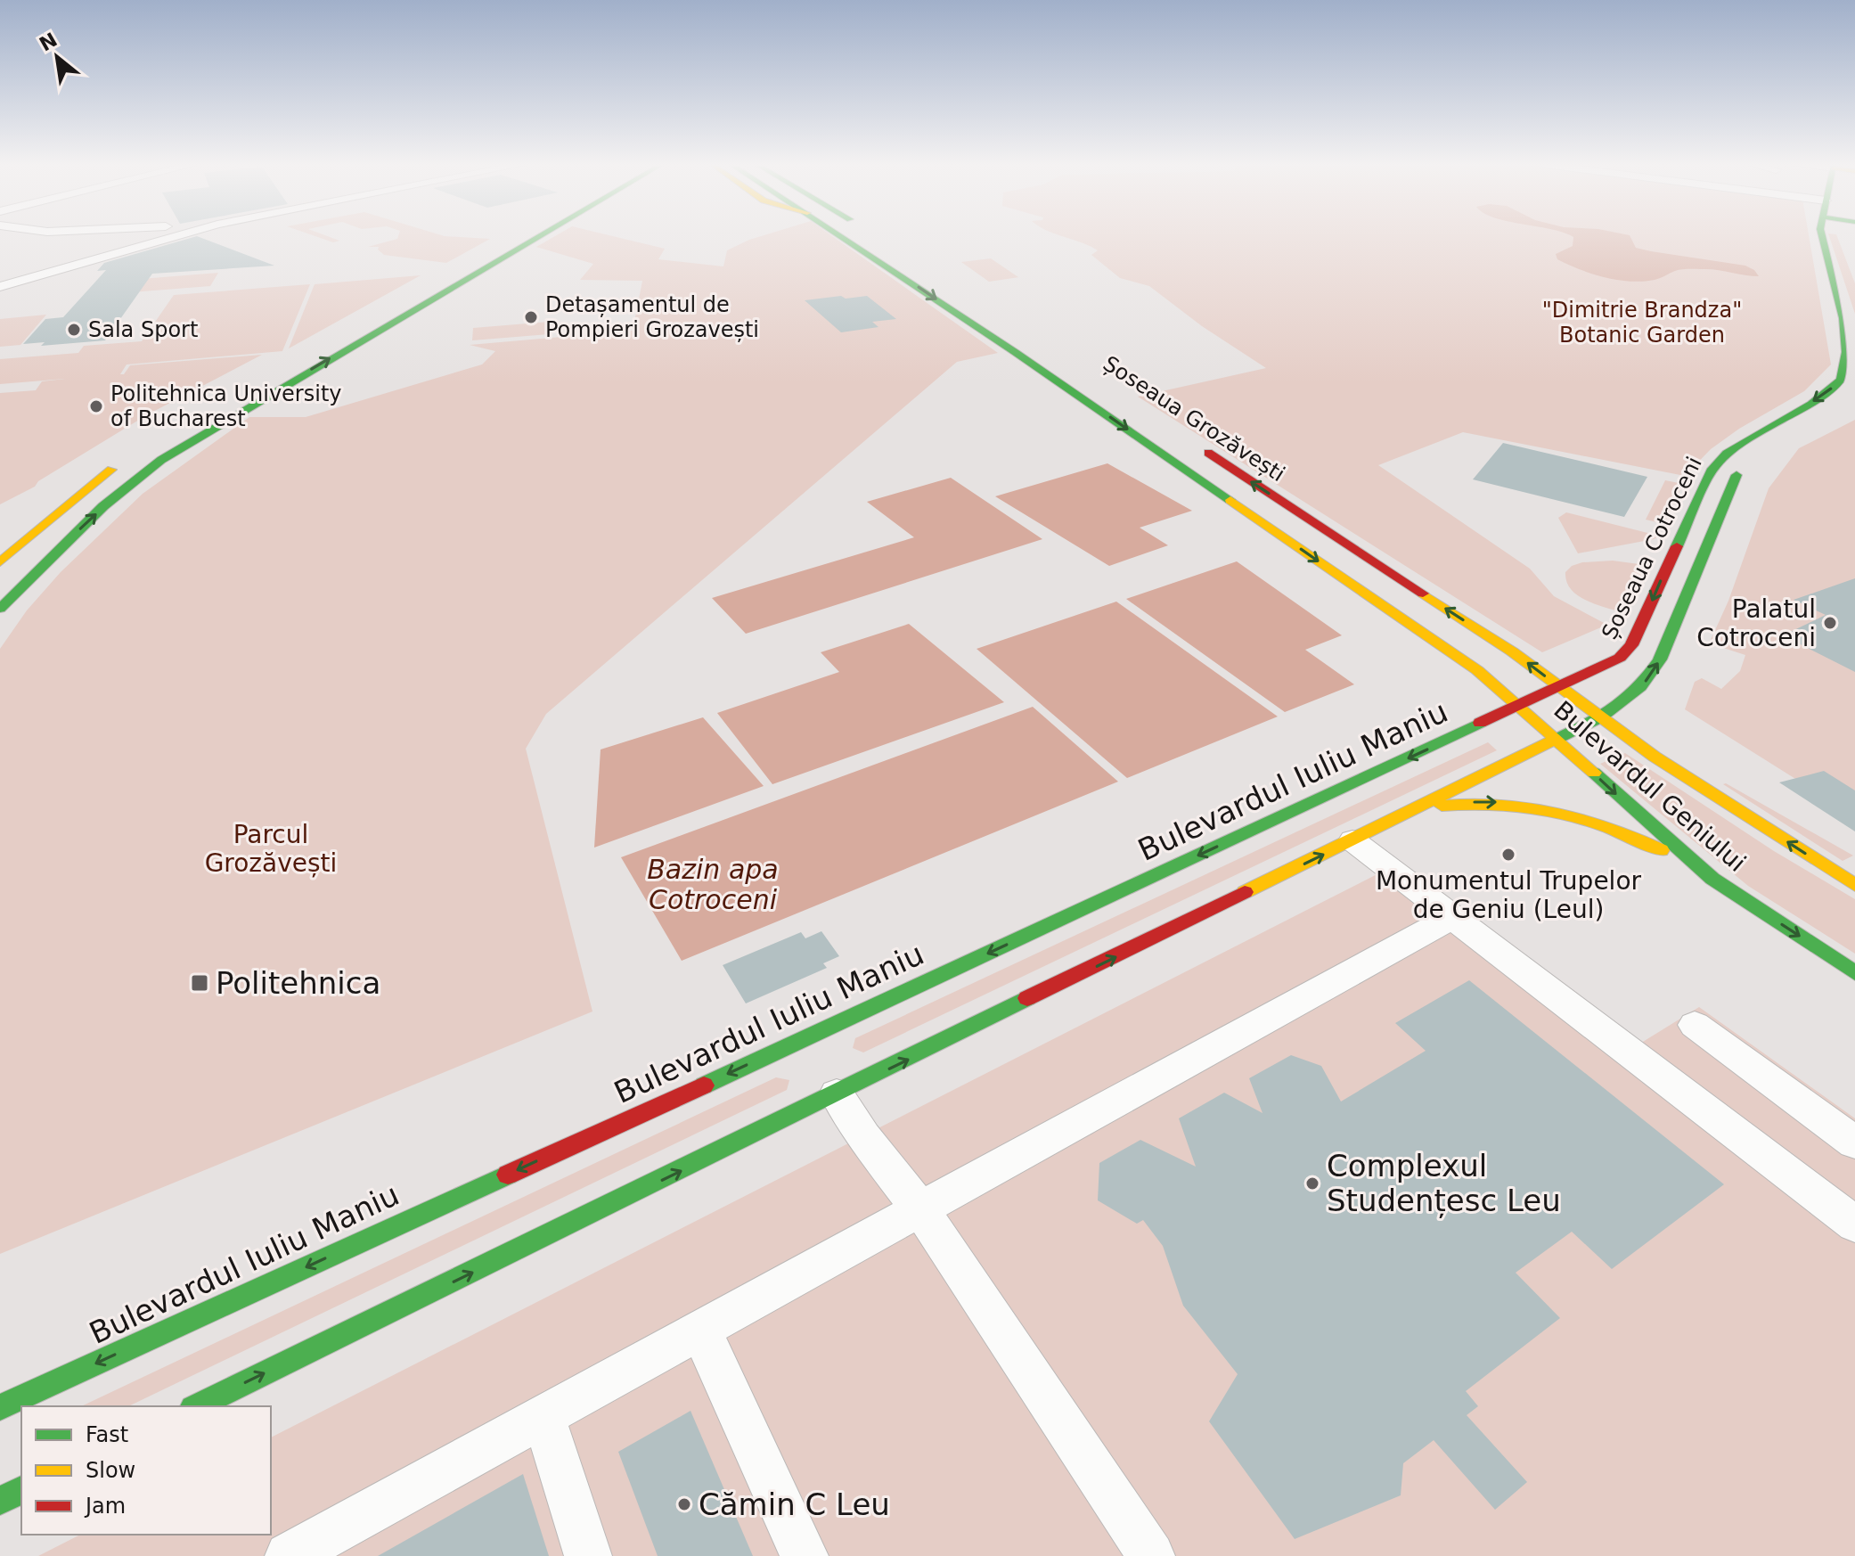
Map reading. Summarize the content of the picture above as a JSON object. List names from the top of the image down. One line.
{"streets":{"main road":["Șoseaua Grozăvești","Șoseaua Cotroceni","Bulevardul Iuliu Maniu","Bulevardul Geniului"]},"crossings":[["Șoseaua Grozăvești","Șoseaua Cotroceni"],["Șoseaua Grozăvești","Bulevardul Iuliu Maniu"],["Șoseaua Grozăvești","Bulevardul Geniului"],["Șoseaua Cotroceni","Bulevardul Iuliu Maniu"],["Șoseaua Cotroceni","Bulevardul Geniului"],["Bulevardul Iuliu Maniu","Bulevardul Geniului"]],"water":["Bazin apa Cotroceni"],"parks":["\"Dimitrie Brandza\" Botanic Garden","Parcul Grozăvești"],"places":{"other":["Detașamentul de Pompieri Grozavești","Sala Sport","Politehnica University of Bucharest","Palatul Cotroceni","Monumentul Trupelor de Geniu (Leul)","Complexul Studențesc Leu","Cămin C Leu"],"transit":["Politehnica"]},"legend":["Fast","Slow","Jam"],"north":"top left"}
